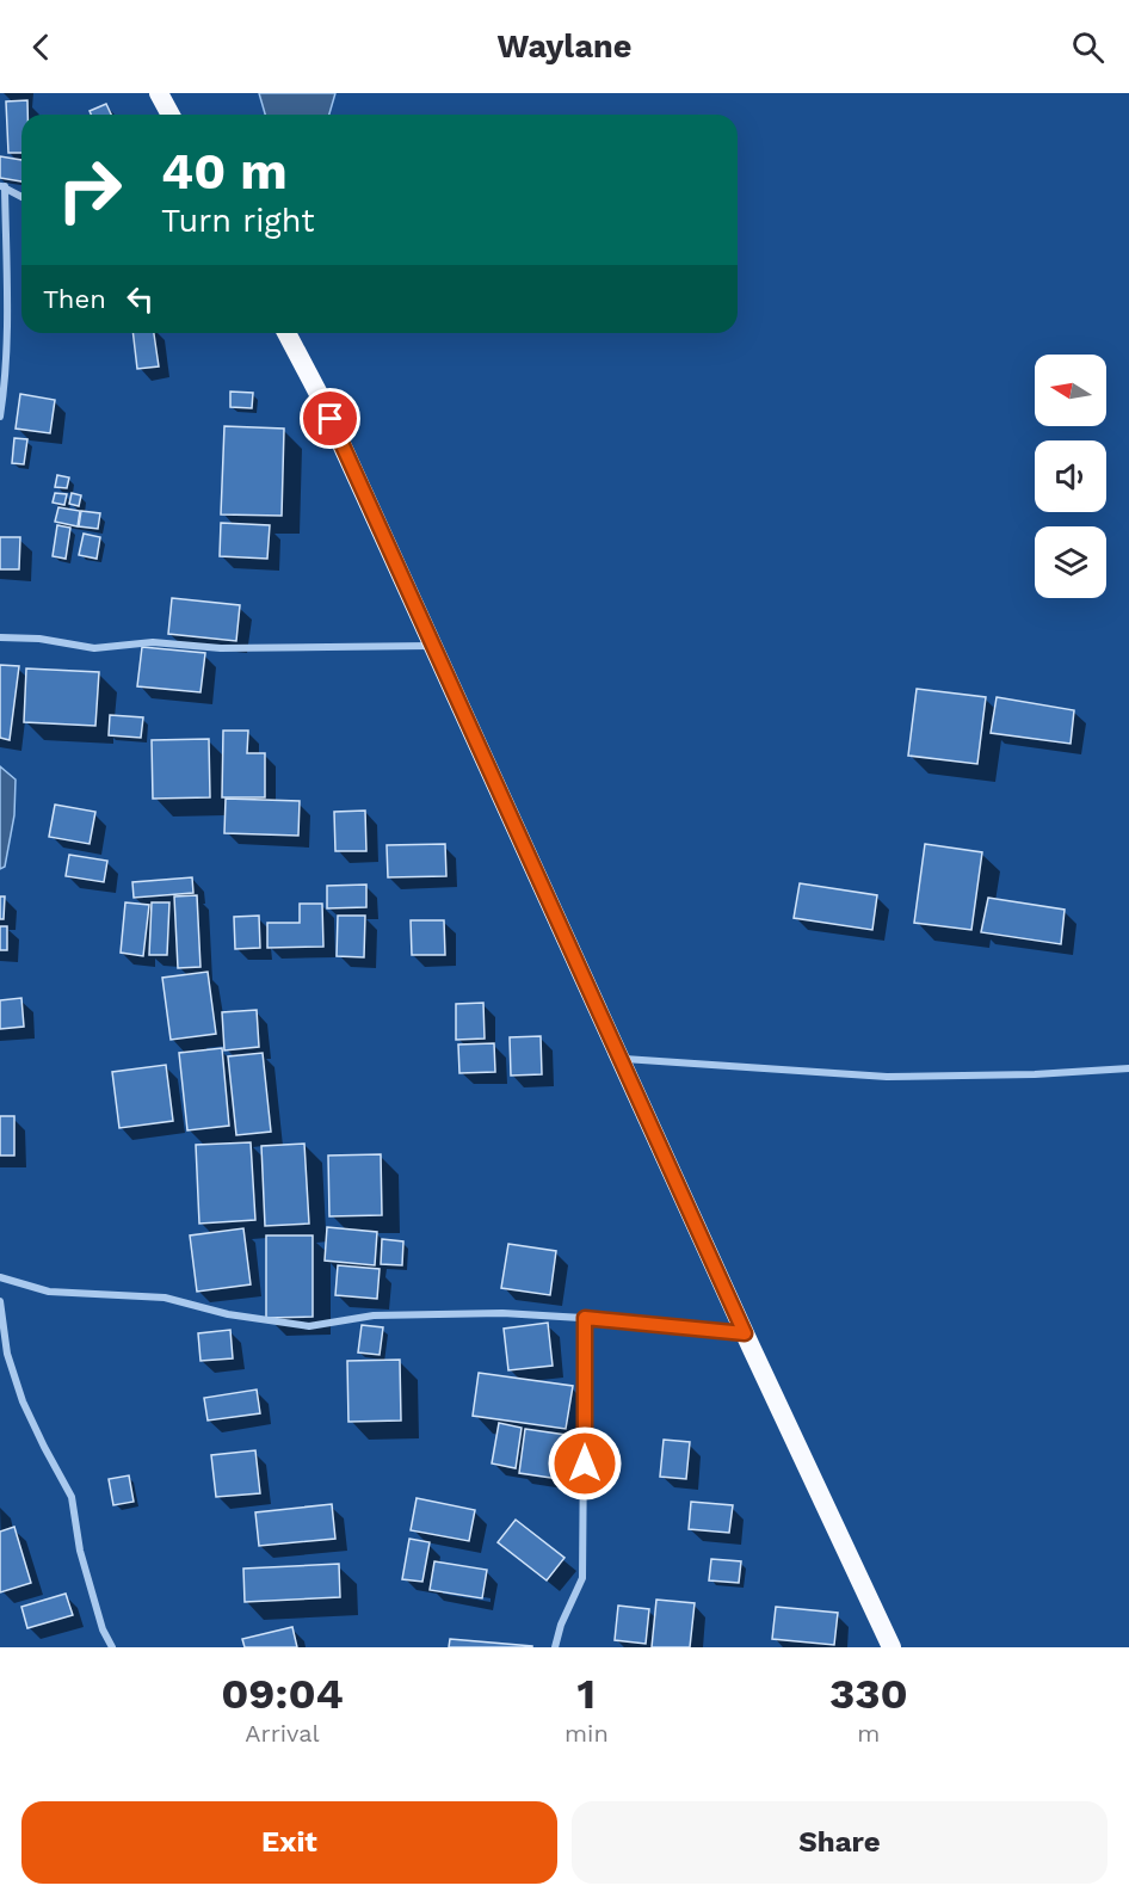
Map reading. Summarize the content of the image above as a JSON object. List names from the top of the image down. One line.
{"north":"left","page":{"header":"Waylane","turn":["40 m","Turn right"],"then":"Then","eta":["09:04","Arrival","1","min","330","m"],"buttons":["Exit","Share"]}}
